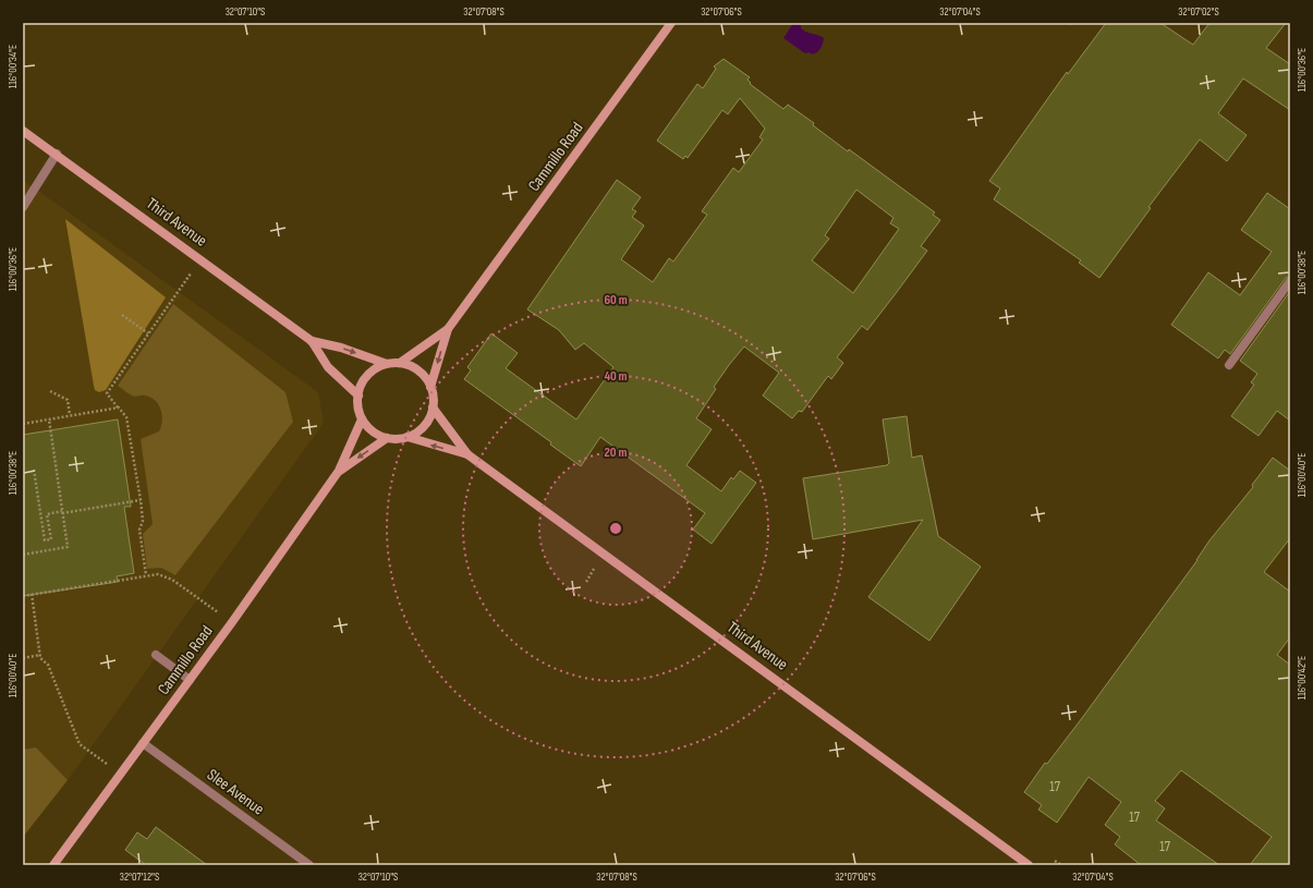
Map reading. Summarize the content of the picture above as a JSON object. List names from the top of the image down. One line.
{"streets":{"main road":["Cammillo Road","Third Avenue"],"street":["Slee Avenue"]},"crossings":[["Cammillo Road","Third Avenue"],["Cammillo Road","Slee Avenue"]],"house_numbers":["17","17","17"],"coordinates":["32°07'10\"S","32°07'08\"S","32°07'06\"S","32°07'04\"S","32°07'02\"S","116°00'34\"E","116°00'36\"E","116°00'38\"E","116°00'40\"E","116°00'42\"E","32°07'12\"S"],"rings":["60 m","40 m","20 m"]}
